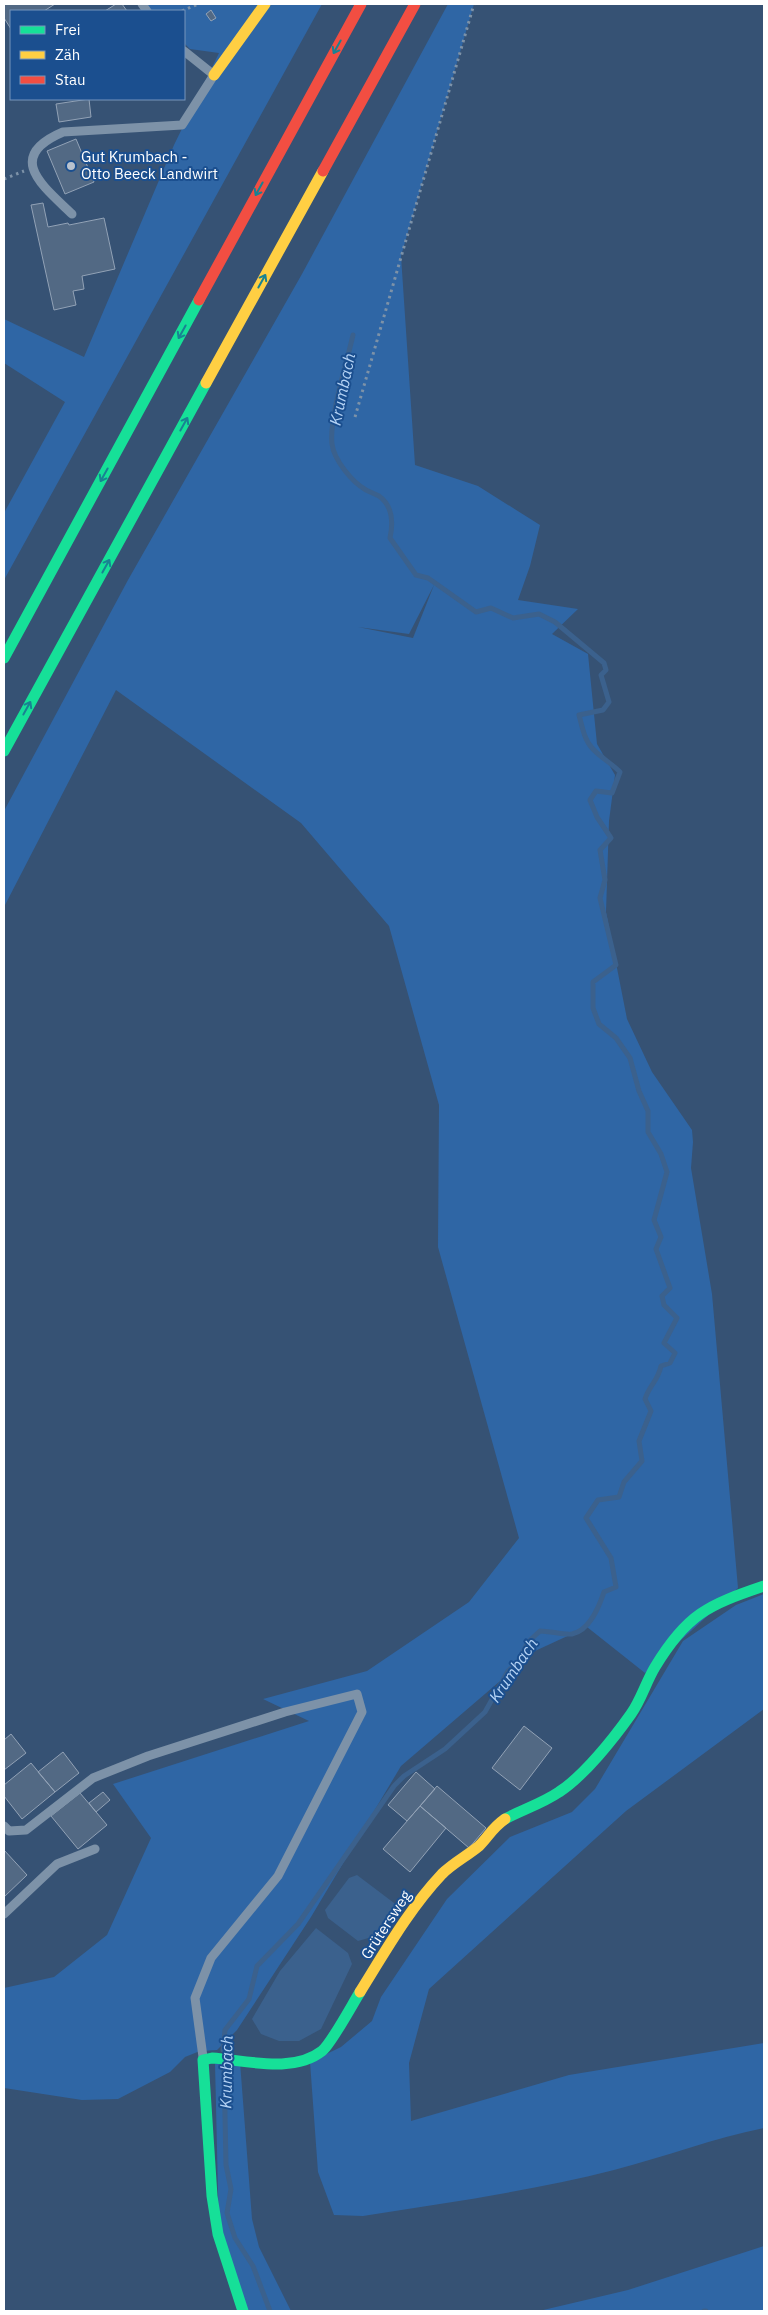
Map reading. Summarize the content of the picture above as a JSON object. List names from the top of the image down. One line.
{"streets":{"main road":["Grütersweg"]},"water":["Krumbach"],"places":["Gut Krumbach - Otto Beeck Landwirt"],"legend":["Frei","Zäh","Stau"]}
